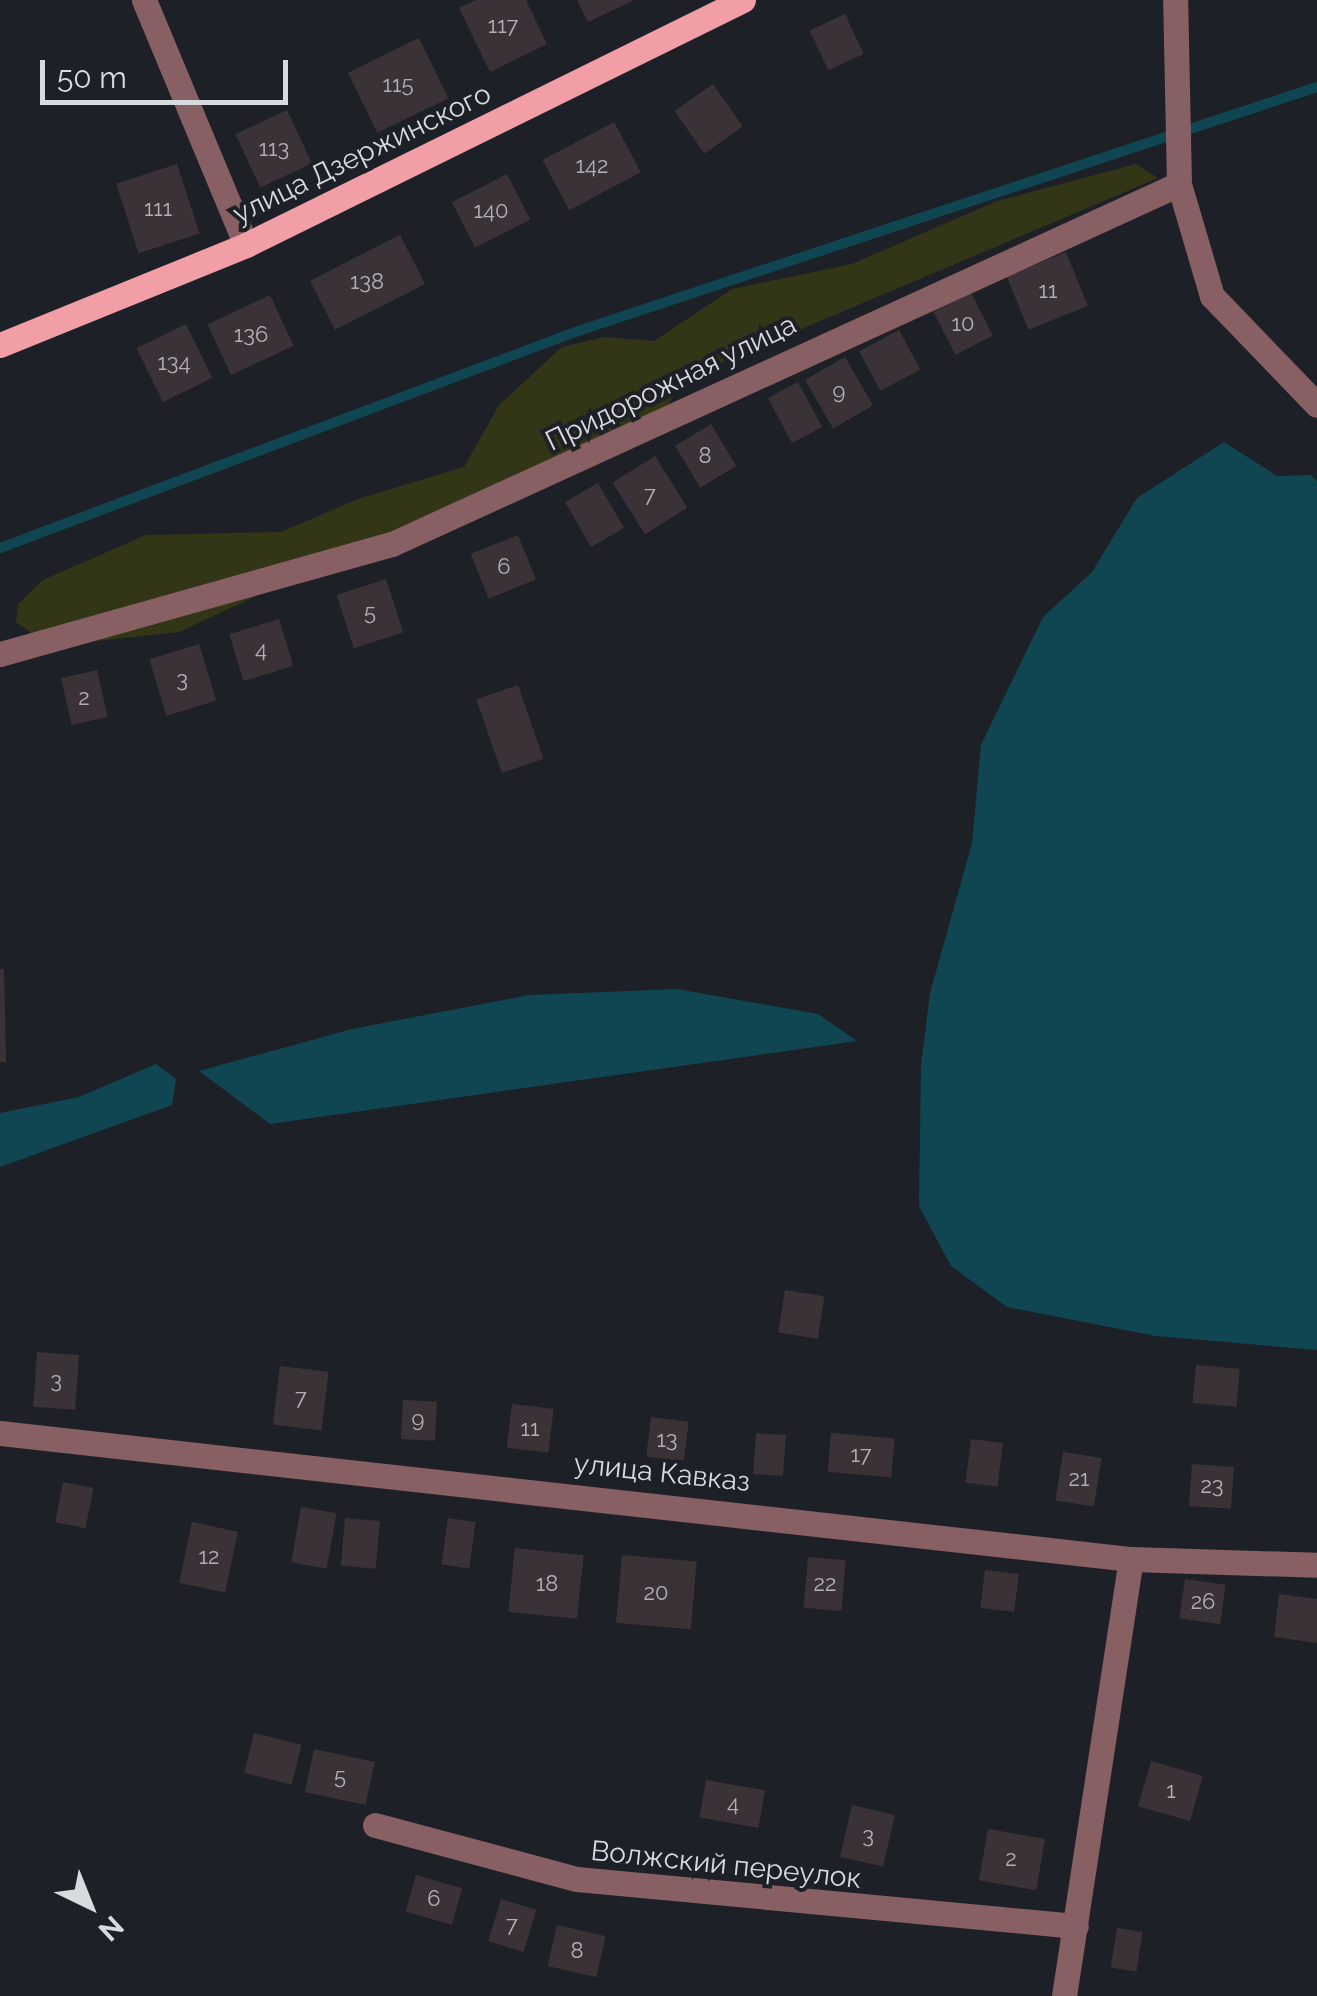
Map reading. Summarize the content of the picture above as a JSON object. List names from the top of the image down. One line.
{"streets":{"main road":["улица Дзержинского"],"street":["Придорожная улица","улица Кавказ","Волжский переулок"]},"house_numbers":["117","115","113","142","111","140","138","11","10","136","134","9","8","7","6","5","4","3","2","3","7","9","11","13","17","21","23","12","18","22","20","26","5","1","4","3","2","6","7","8"],"scale_bar":"50 m","north":"bottom right"}
